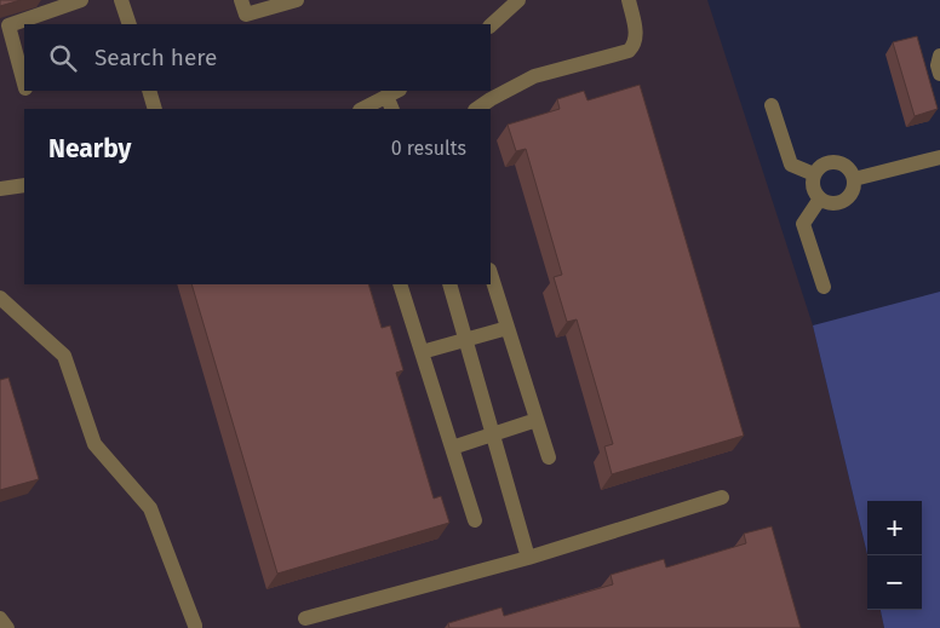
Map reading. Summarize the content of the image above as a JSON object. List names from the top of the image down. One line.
{"page":{"search":"Search here","heading":["Nearby","0 results"],"map_buttons":["+","−"]}}
